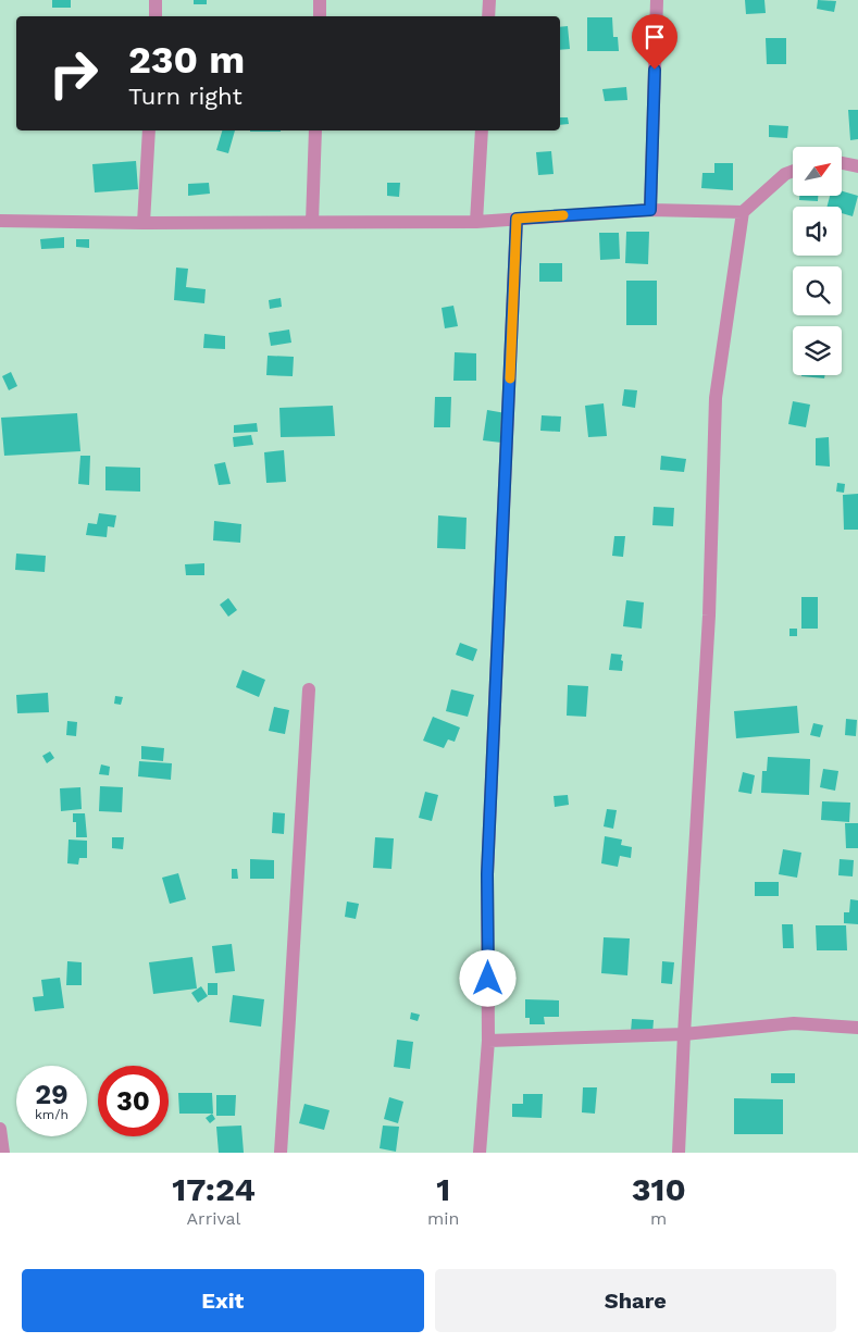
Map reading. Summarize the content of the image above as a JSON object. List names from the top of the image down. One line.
{"north":"top right","page":{"turn":["230 m","Turn right"],"speed":"29 km/h","limit":"30","eta":["17:24","Arrival","1","min","310","m"],"buttons":["Exit","Share"]}}
